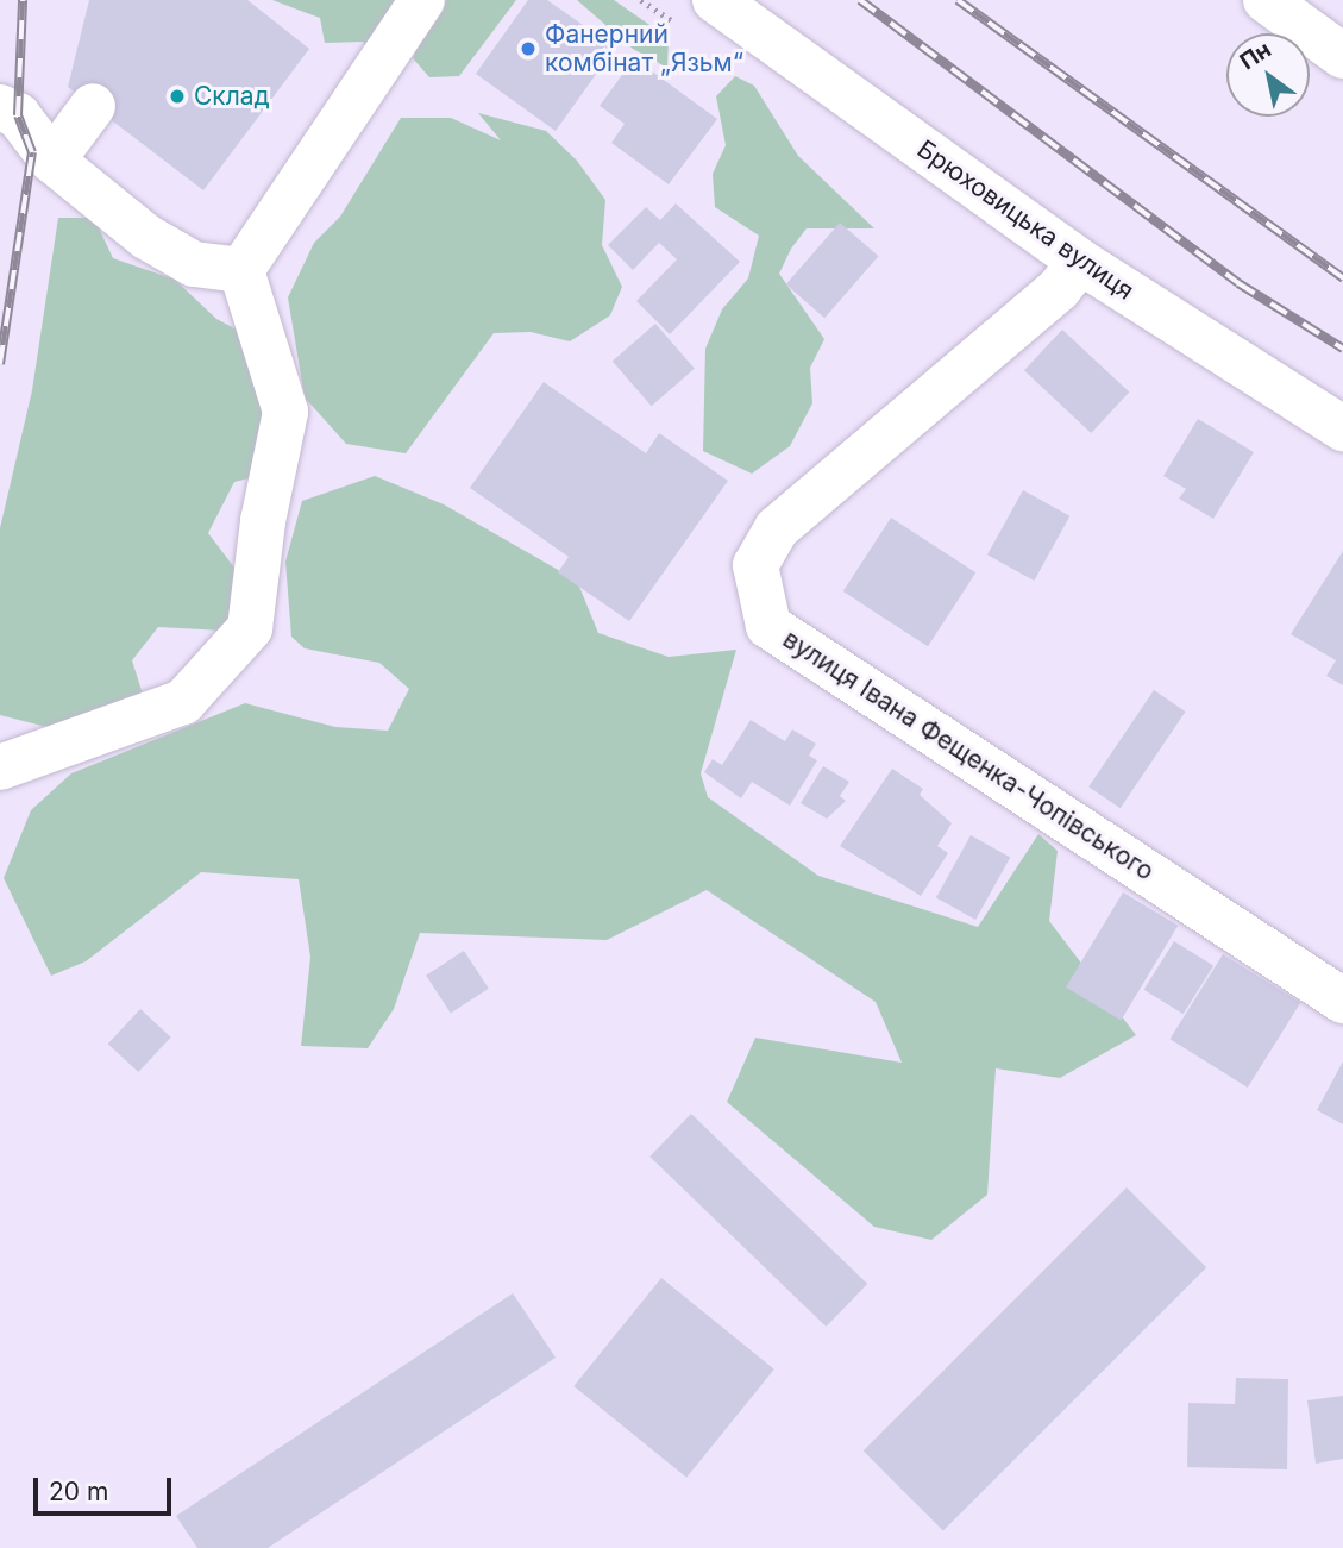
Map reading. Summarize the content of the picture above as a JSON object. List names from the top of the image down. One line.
{"streets":{"street":["Брюховицька вулиця","вулиця Івана Фещенка-Чопівського"]},"crossings":[["Брюховицька вулиця","вулиця Івана Фещенка-Чопівського"]],"places":["Фанерний комбінат „Язьм“","Склад"],"scale_bar":"20 m","north":"top left"}
